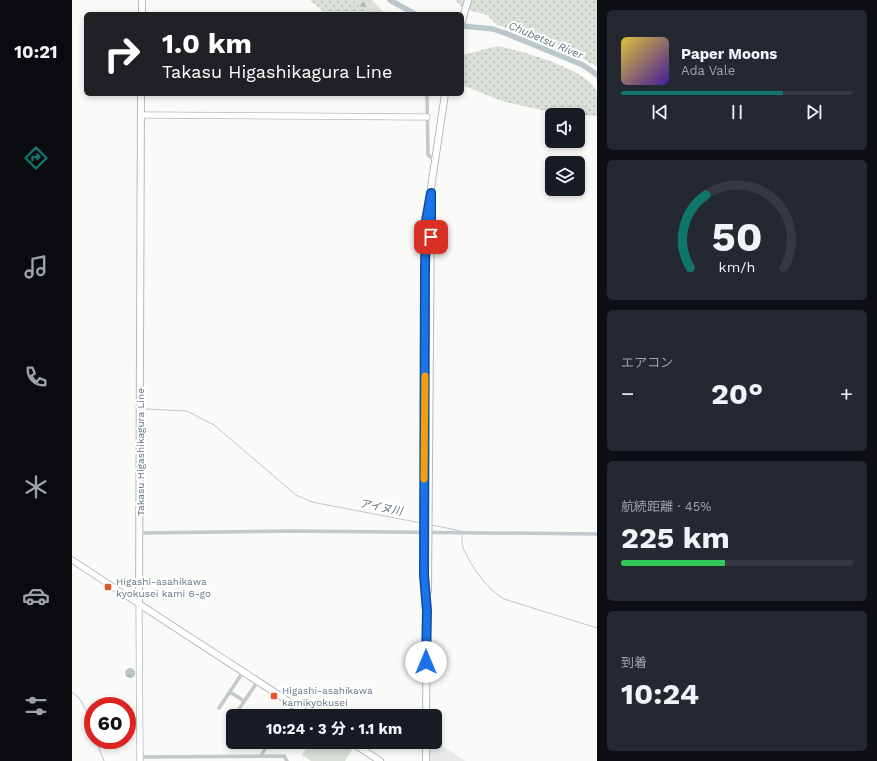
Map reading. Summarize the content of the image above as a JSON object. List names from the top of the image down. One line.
{"streets":{"main road":["Takasu Higashikagura Line"]},"water":["Chubetsu River","アイヌ川"],"places":{"transit":["Higashi-asahikawa kyokusei kami 6-go","Higashi-asahikawa kamikyokusei"]},"page":{"tabs":"10:21","turn":["1.0 km","Takasu Higashikagura Line"],"song":["Paper Moons","Ada Vale"],"tile":["エアコン",["航続距離 · 45%","225 km"],["到着","10:24"]],"heat":["−","20°","+"],"limit":"60","trip":"10:24 · 3 分 · 1.1 km","gauge":["50","km/h"]}}
